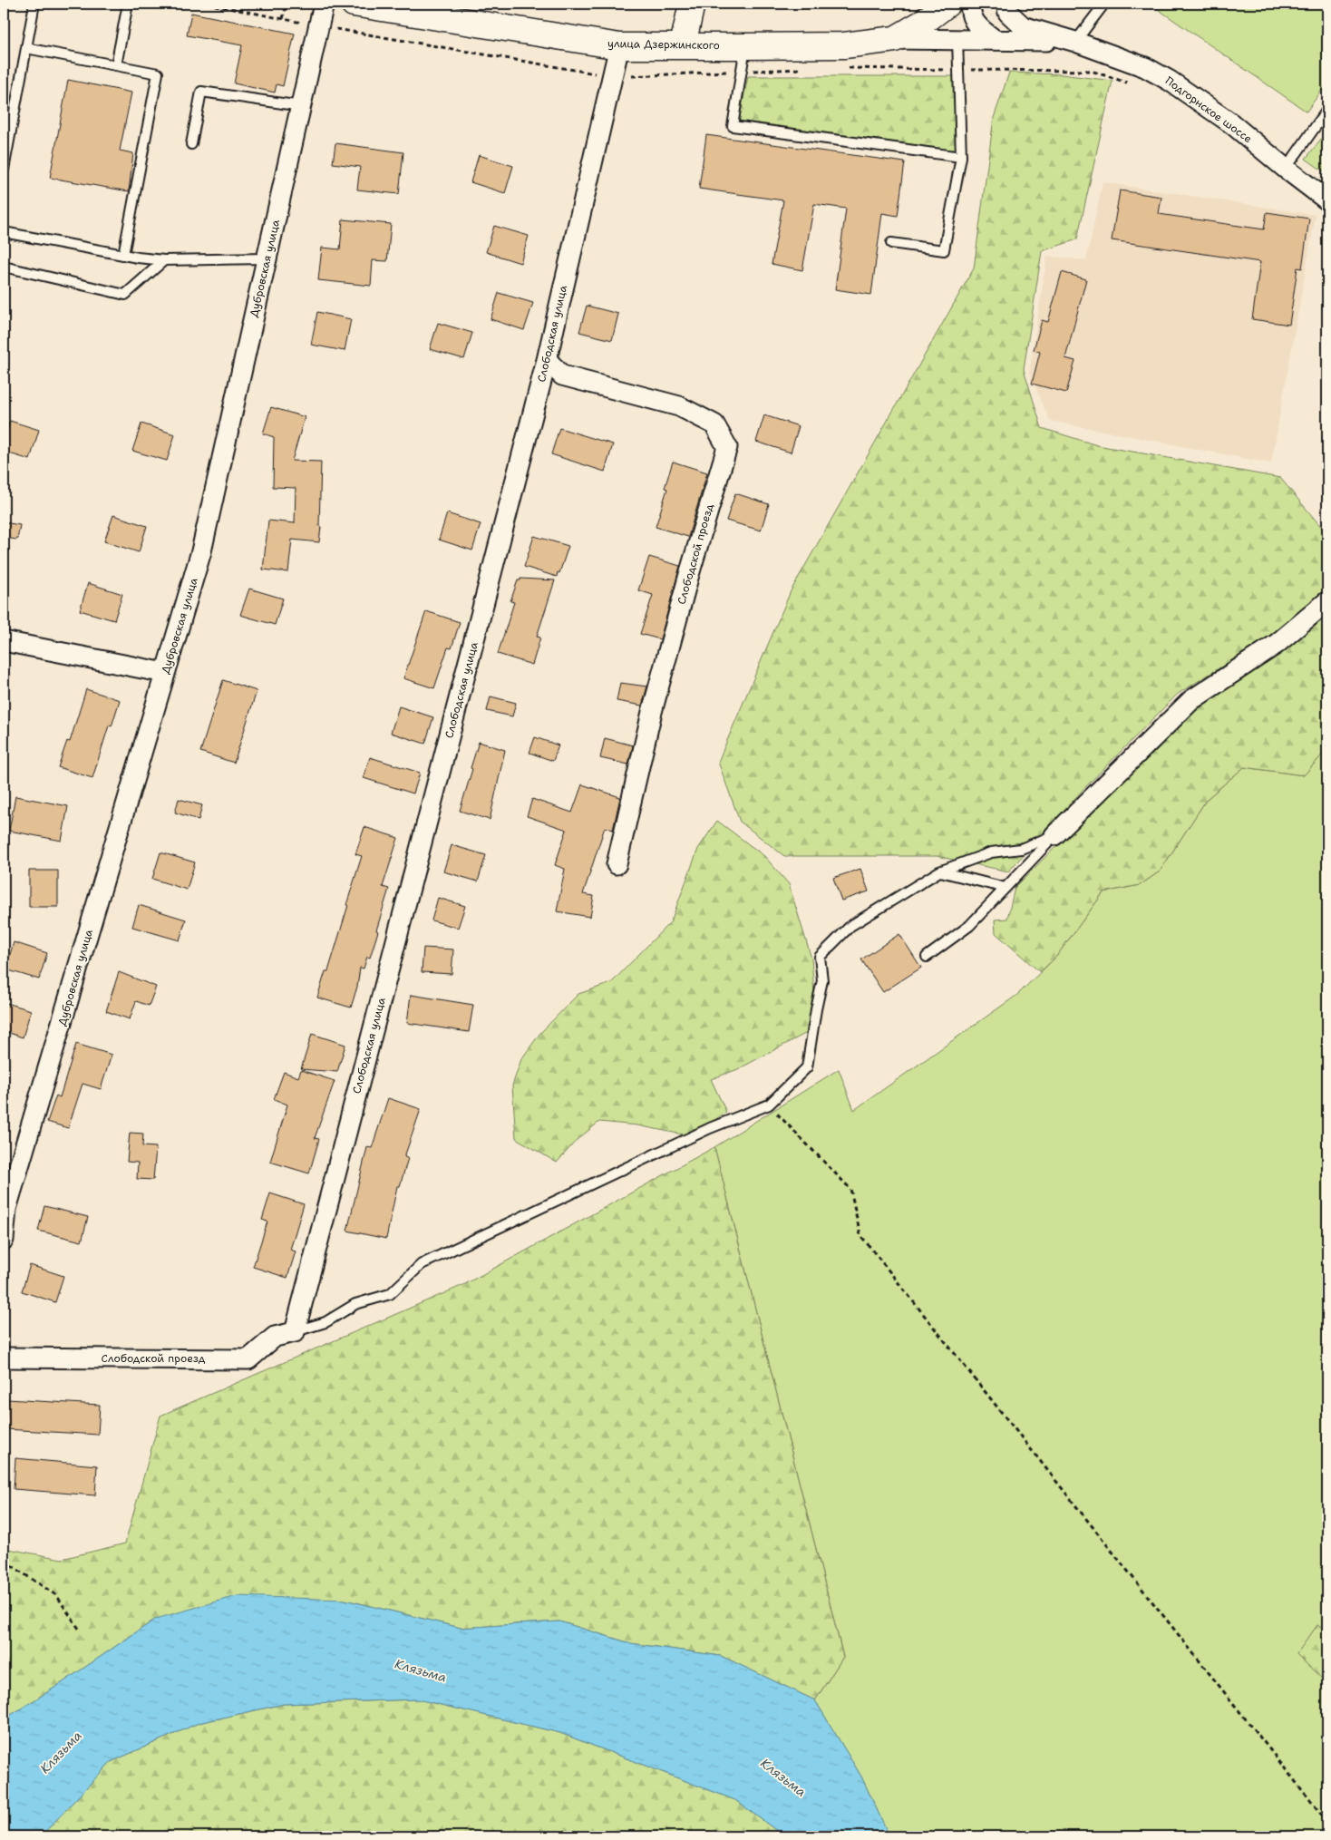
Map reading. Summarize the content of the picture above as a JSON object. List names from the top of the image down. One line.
{"streets":{"main road":["улица Дзержинского"],"street":["Подгорнское шоссе","Дубровская улица","Слободская улица","Слободской проезд"]},"crossings":[["улица Дзержинского","Слободская улица"],["Слободская улица","Слободской проезд"]],"water":["Клязьма"]}
